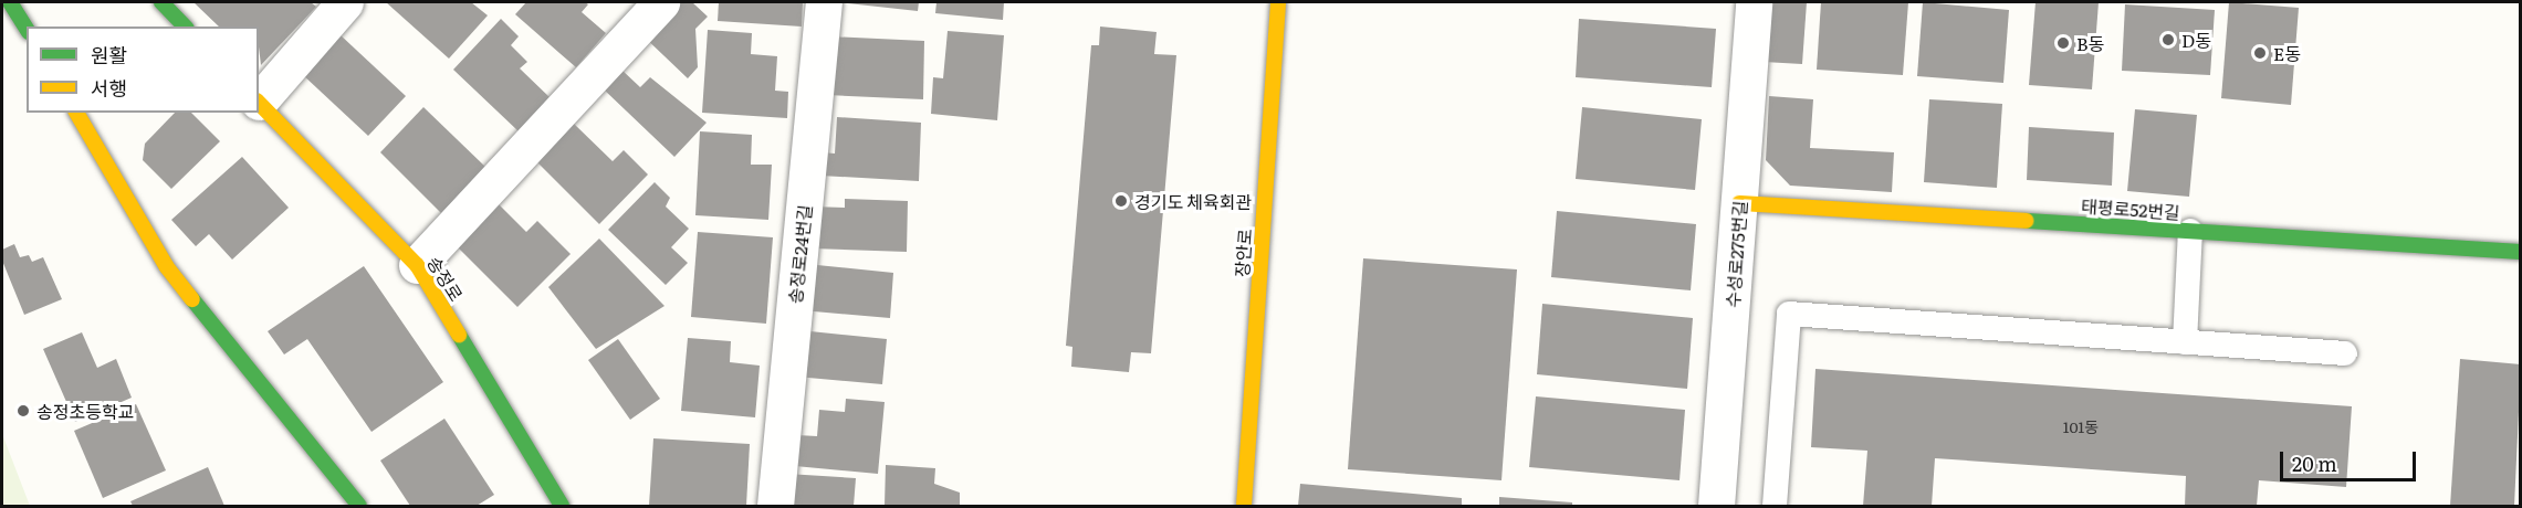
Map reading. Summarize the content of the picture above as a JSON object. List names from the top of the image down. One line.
{"streets":{"main road":["태평로52번길","장안로","송정로"],"street":["송정로24번길","수성로275번길"]},"crossings":[["태평로52번길","수성로275번길"]],"places":["D동","B동","E동","경기도 체육회관","송정초등학교"],"house_numbers":["101동"],"legend":["원활","서행"],"scale_bar":"20 m"}
